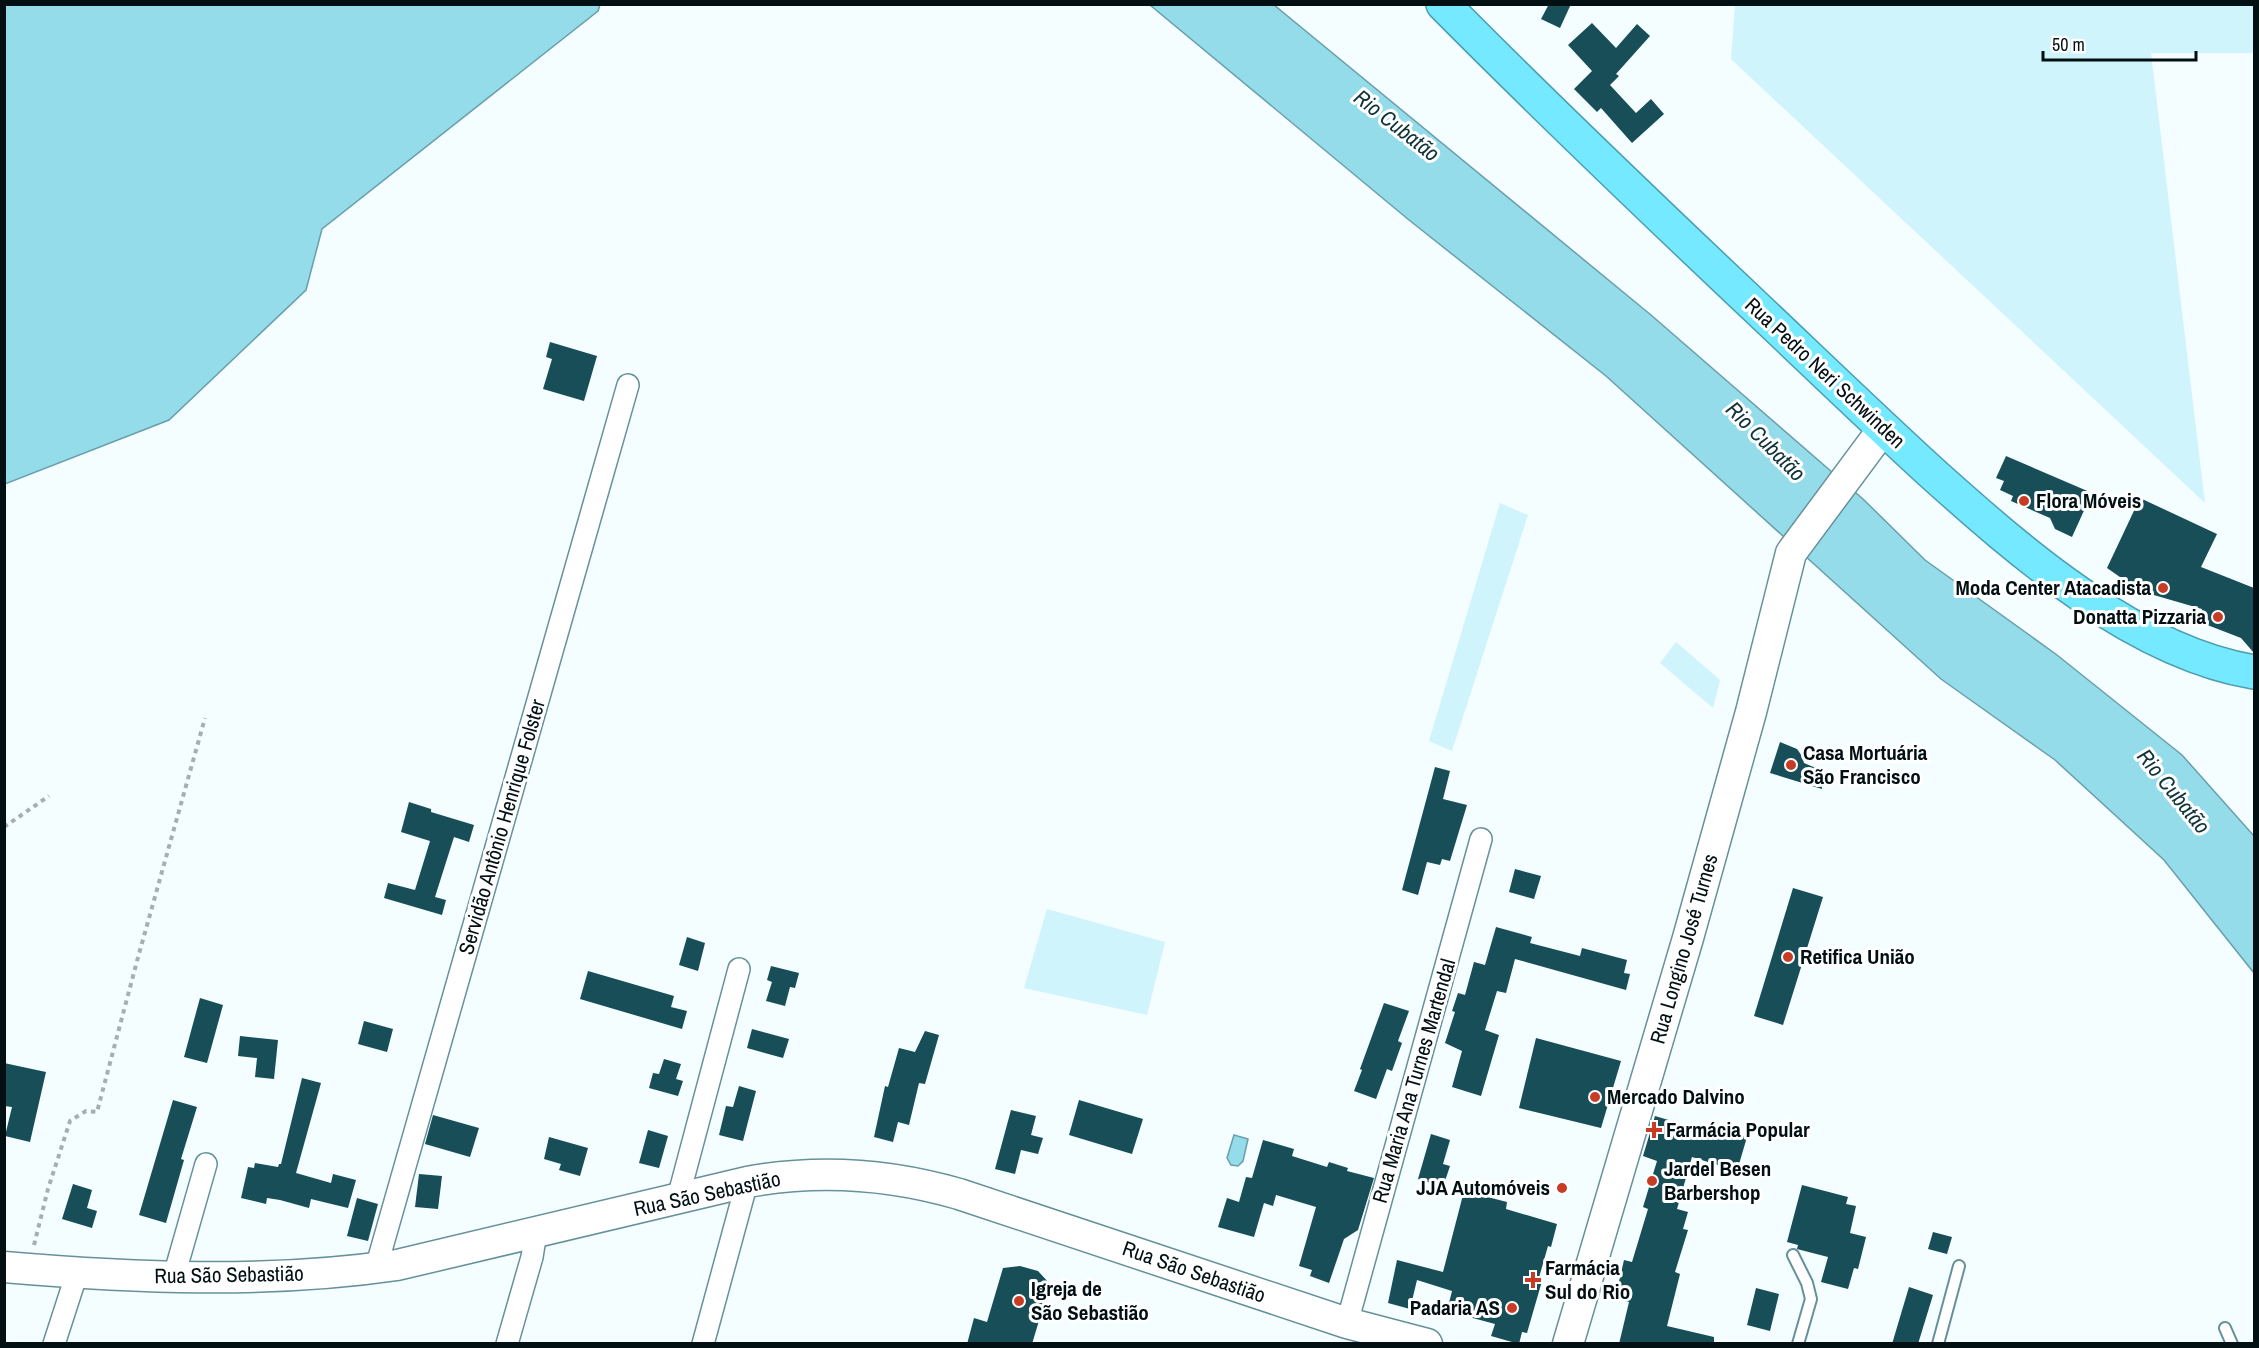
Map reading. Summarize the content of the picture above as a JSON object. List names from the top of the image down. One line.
{"streets":{"highway":["Rua Pedro Neri Schwinden"],"main road":["Rua Longino José Turnes","Rua São Sebastião"],"street":["Servidão Antônio Henrique Folster","Rua Maria Ana Turnes Martendal"]},"crossings":[["Rua Pedro Neri Schwinden","Rua Longino José Turnes"],["Servidão Antônio Henrique Folster","Rua São Sebastião"],["Rua Maria Ana Turnes Martendal","Rua São Sebastião"]],"water":["Rio Cubatão"],"places":{"other":["Flora Móveis","Moda Center Atacadista","Donatta Pizzaria","Casa Mortuária São Francisco","Retifica União","Mercado Dalvino","Jardel Besen Barbershop","JJA Automóveis","Igreja de São Sebastião","Padaria AS"],"health":["Farmácia Popular","Farmácia Sul do Rio"]},"scale_bar":"50 m"}
